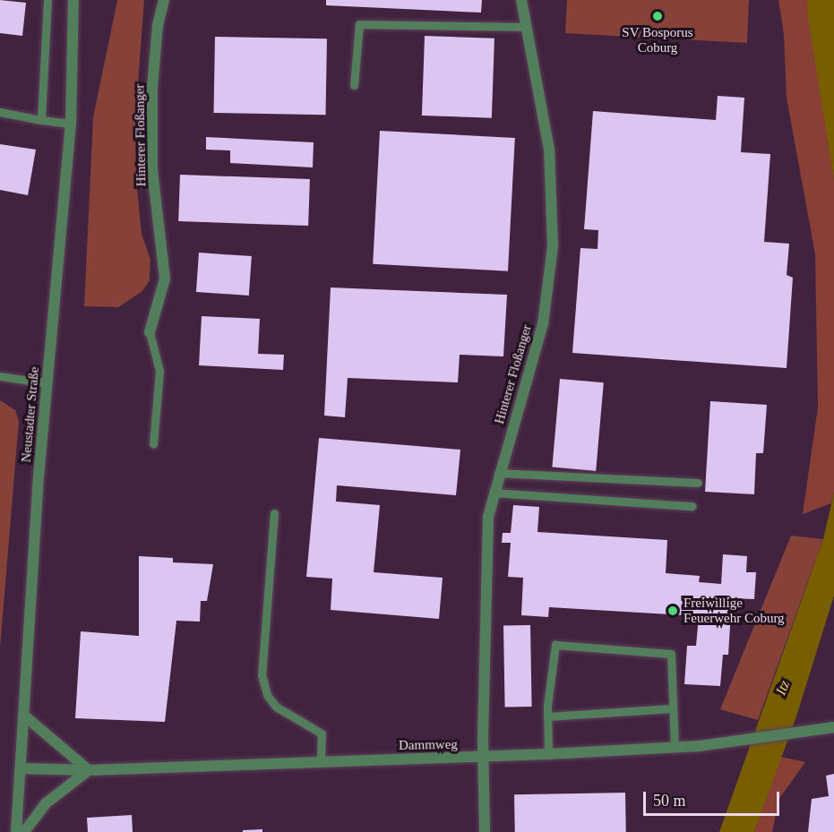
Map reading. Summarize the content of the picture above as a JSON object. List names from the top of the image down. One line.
{"streets":{"street":["Hinterer Floßanger","Neustadter Straße","Dammweg"]},"crossings":[["Hinterer Floßanger","Dammweg"],["Neustadter Straße","Dammweg"]],"water":["Itz"],"places":["SV Bosporus Coburg","Freiwillige Feuerwehr Coburg"],"scale_bar":"50 m"}
